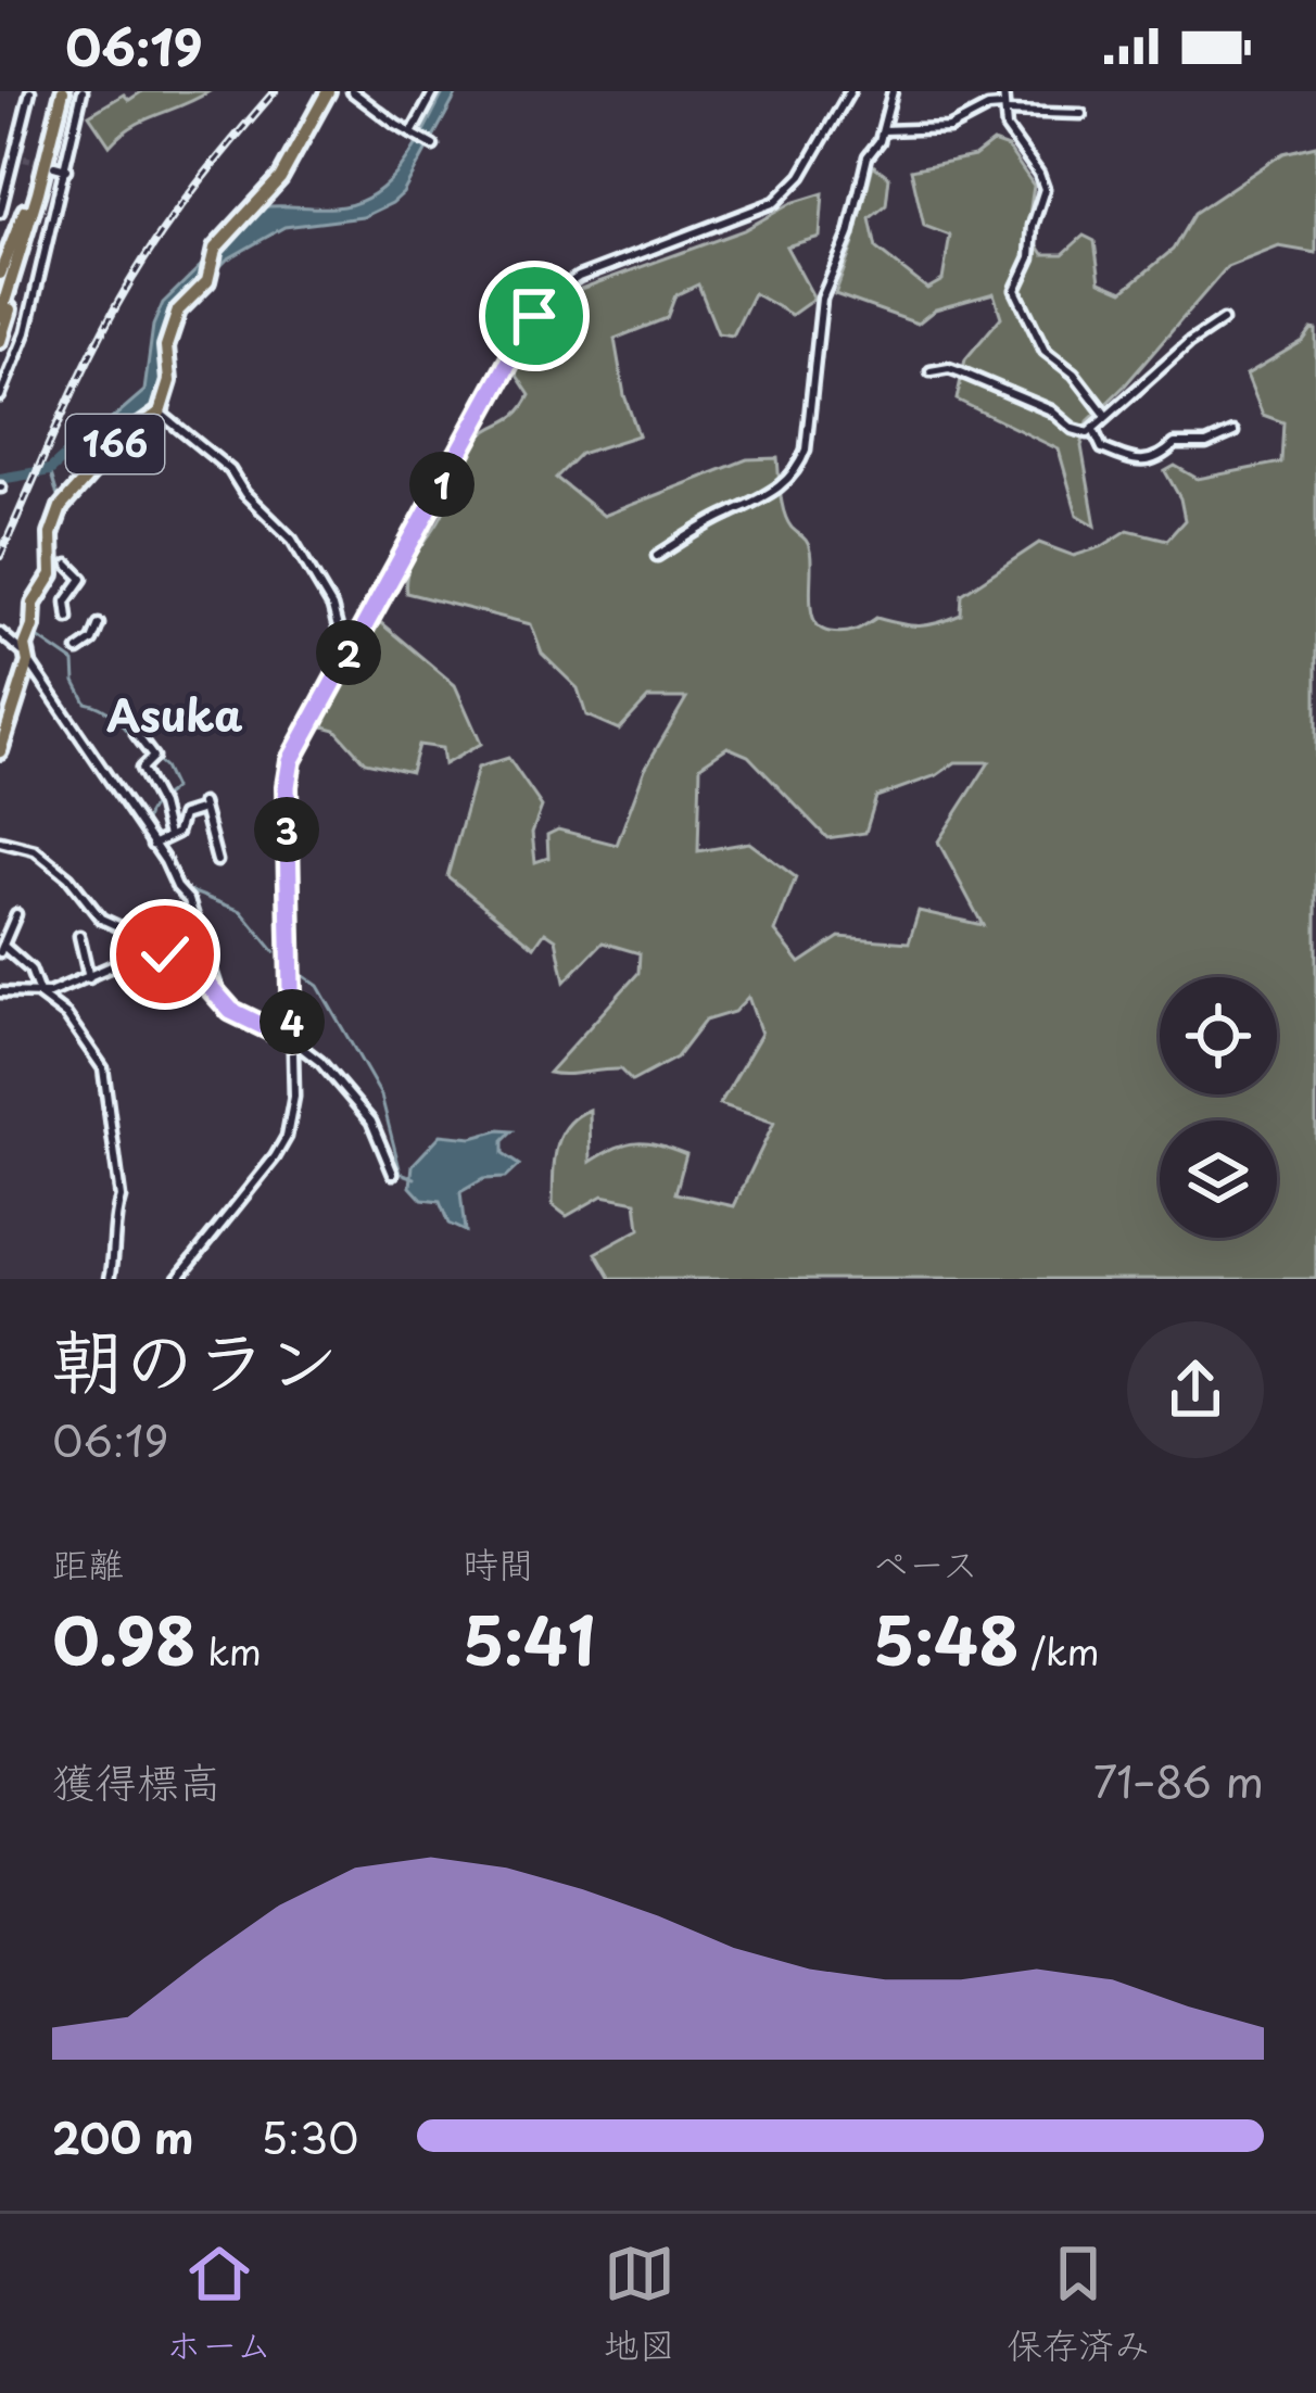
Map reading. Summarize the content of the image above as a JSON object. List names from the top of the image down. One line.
{"streets":{"highway":["166"]},"districts":["Asuka"],"page":{"status":"06:19","pins":["1","2","3","4"],"heading":["朝のラン","06:19"],"stats":[["距離","0.98 km"],["時間","5:41"],["ペース","5:48 /km"]],"chart":["獲得標高","71–86 m"],"list":[{"name":"200 m","note":"5:30"}],"tabs":["ホーム","地図","保存済み"]}}
